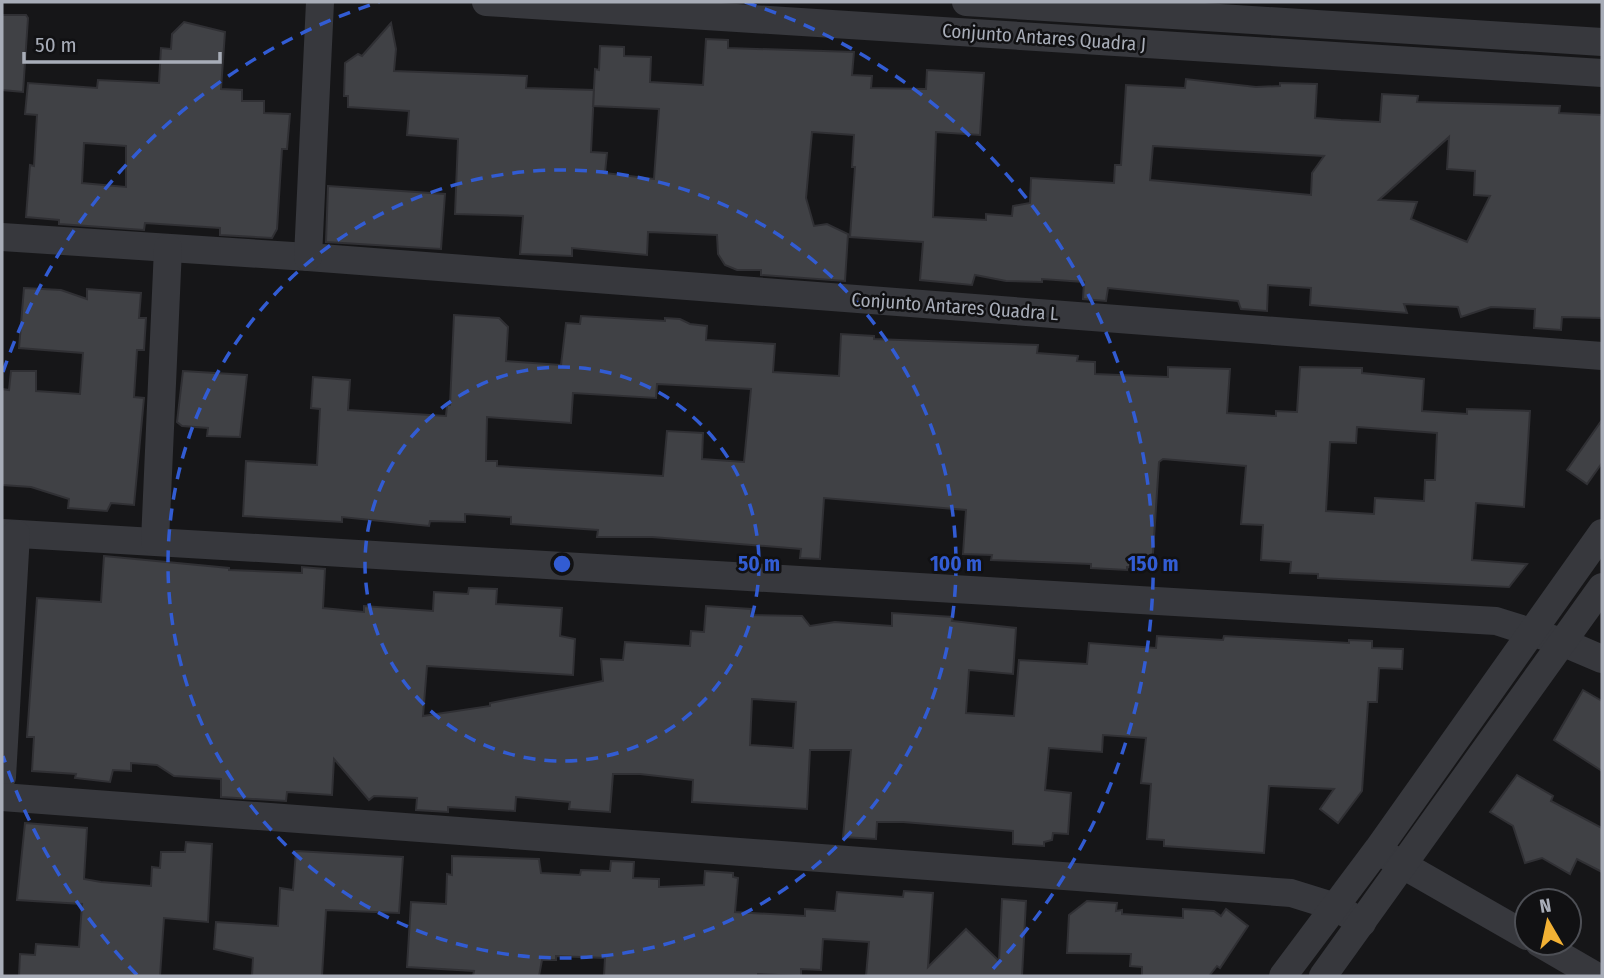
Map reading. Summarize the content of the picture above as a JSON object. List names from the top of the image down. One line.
{"streets":{"street":["Conjunto Antares Quadra J","Conjunto Antares Quadra L"]},"scale_bar":"50 m","north":"top","rings":["50 m","100 m","150 m"]}
